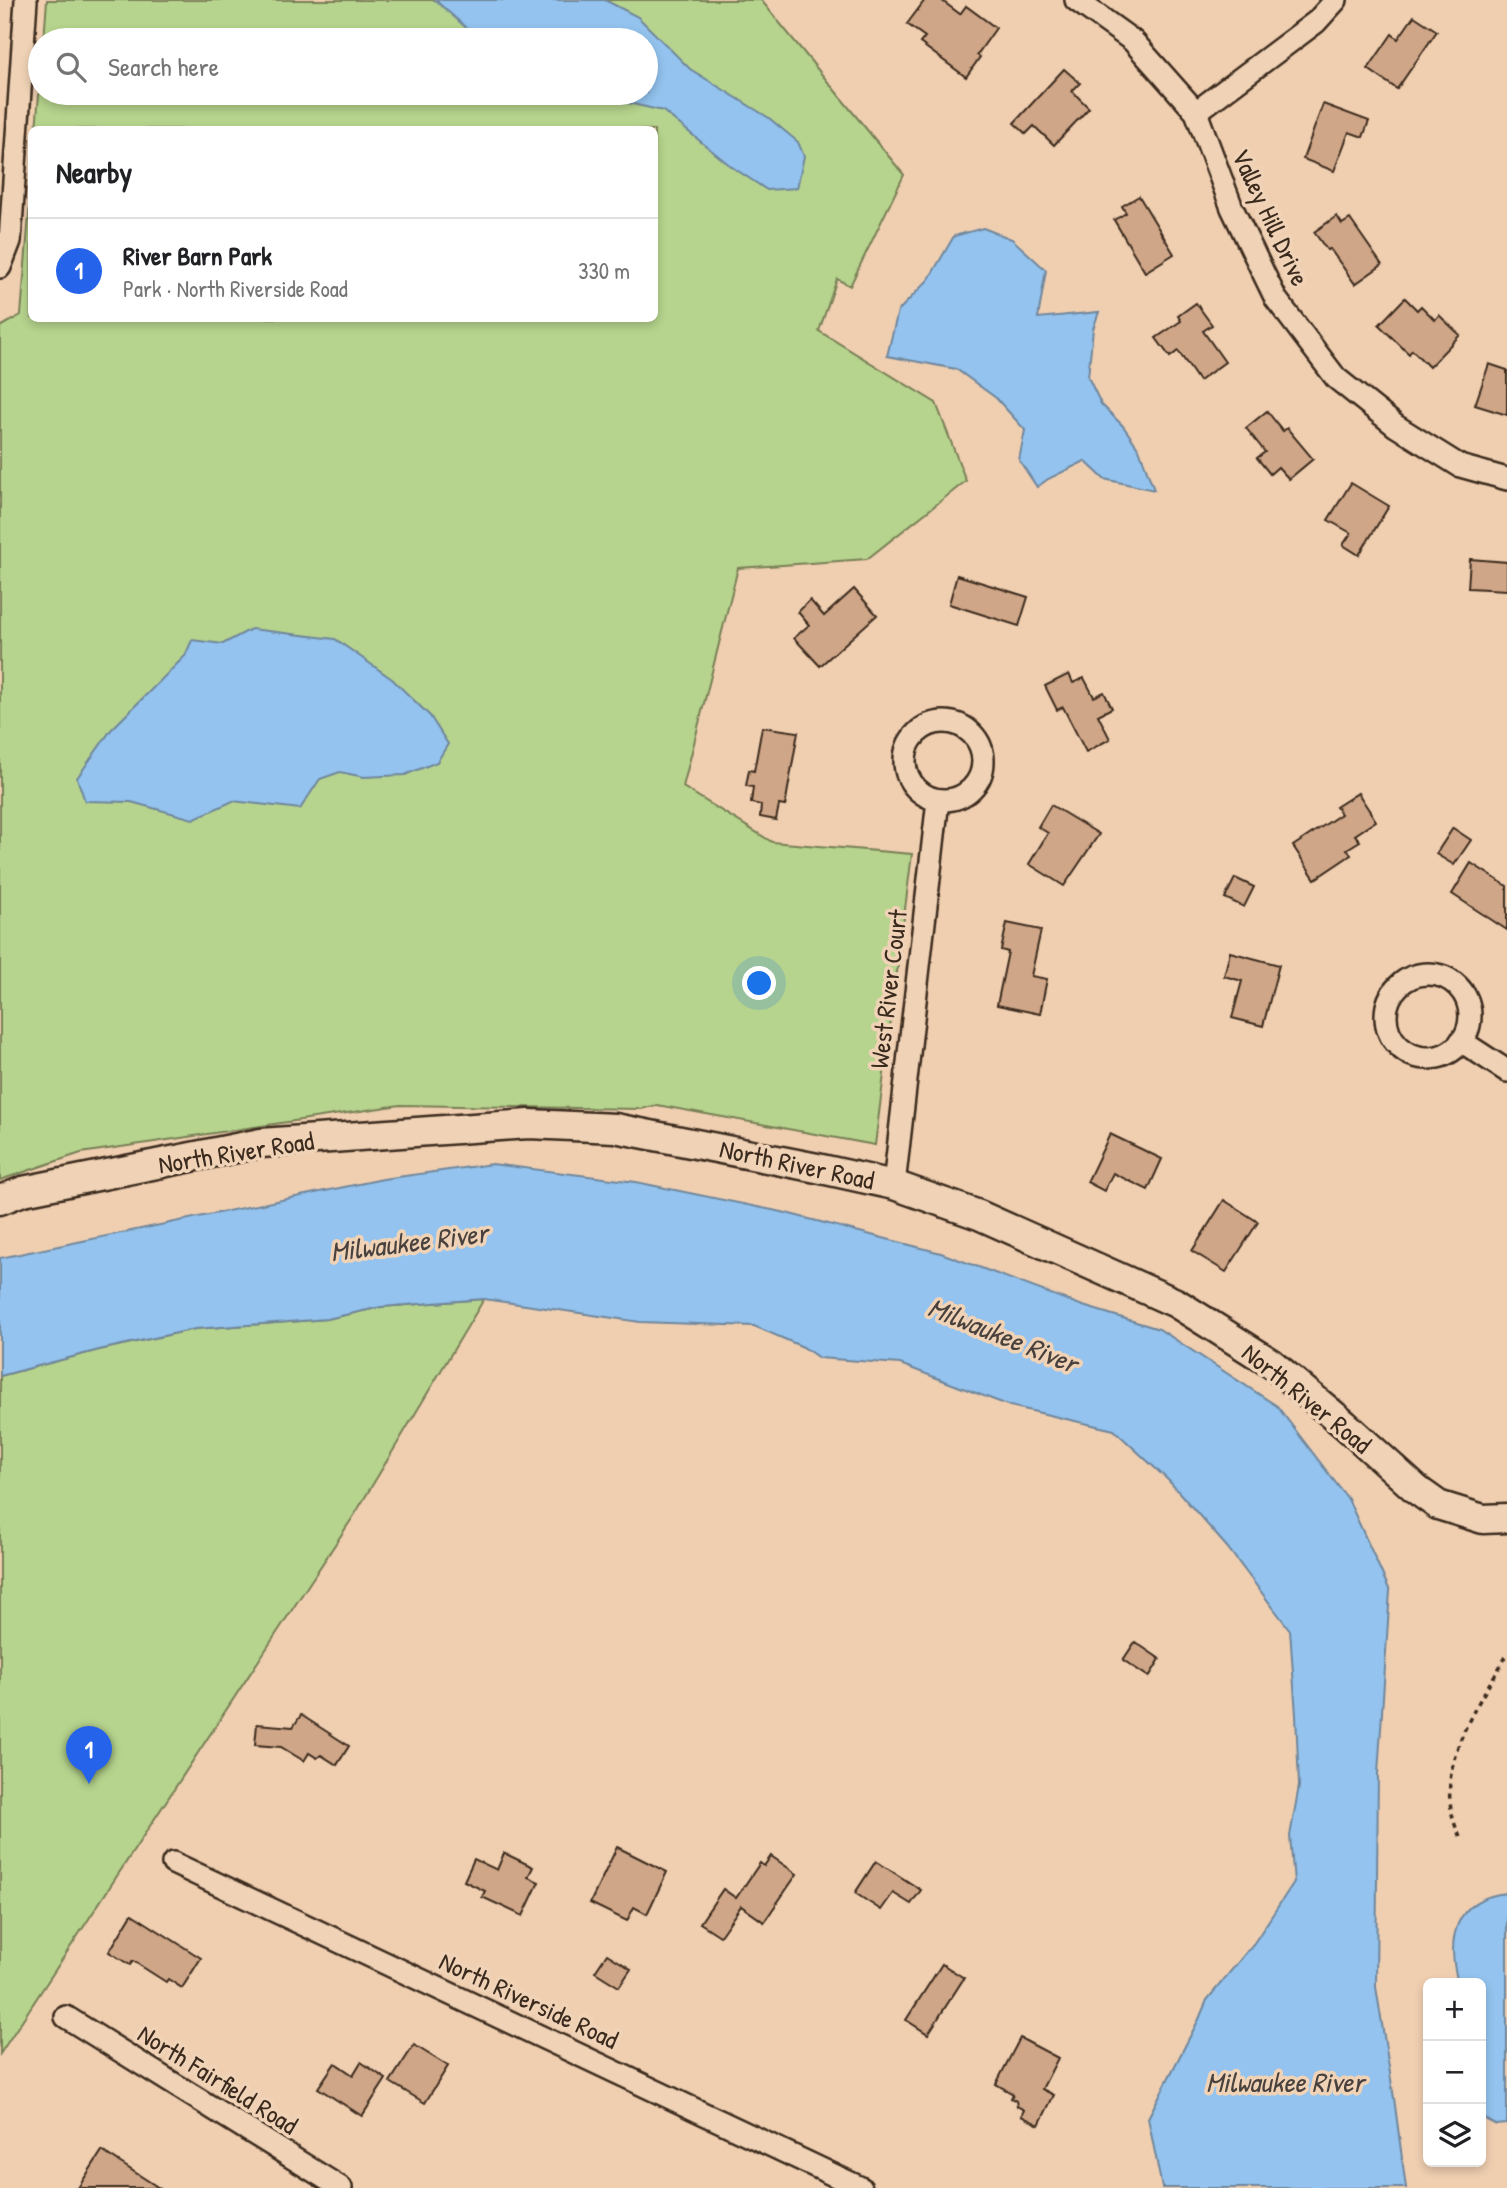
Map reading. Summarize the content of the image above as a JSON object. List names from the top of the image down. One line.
{"streets":{"street":["Valley Hill Drive","West River Court","North River Road","North Riverside Road","North Fairfield Road"]},"crossings":[["West River Court","North River Road"]],"water":["Milwaukee River"],"page":{"search":"Search here","heading":"Nearby","list":[{"mark":"1","name":"River Barn Park","note":"Park · North Riverside Road","value":"330 m"}],"pins":"1","map_buttons":["+","−"]}}
